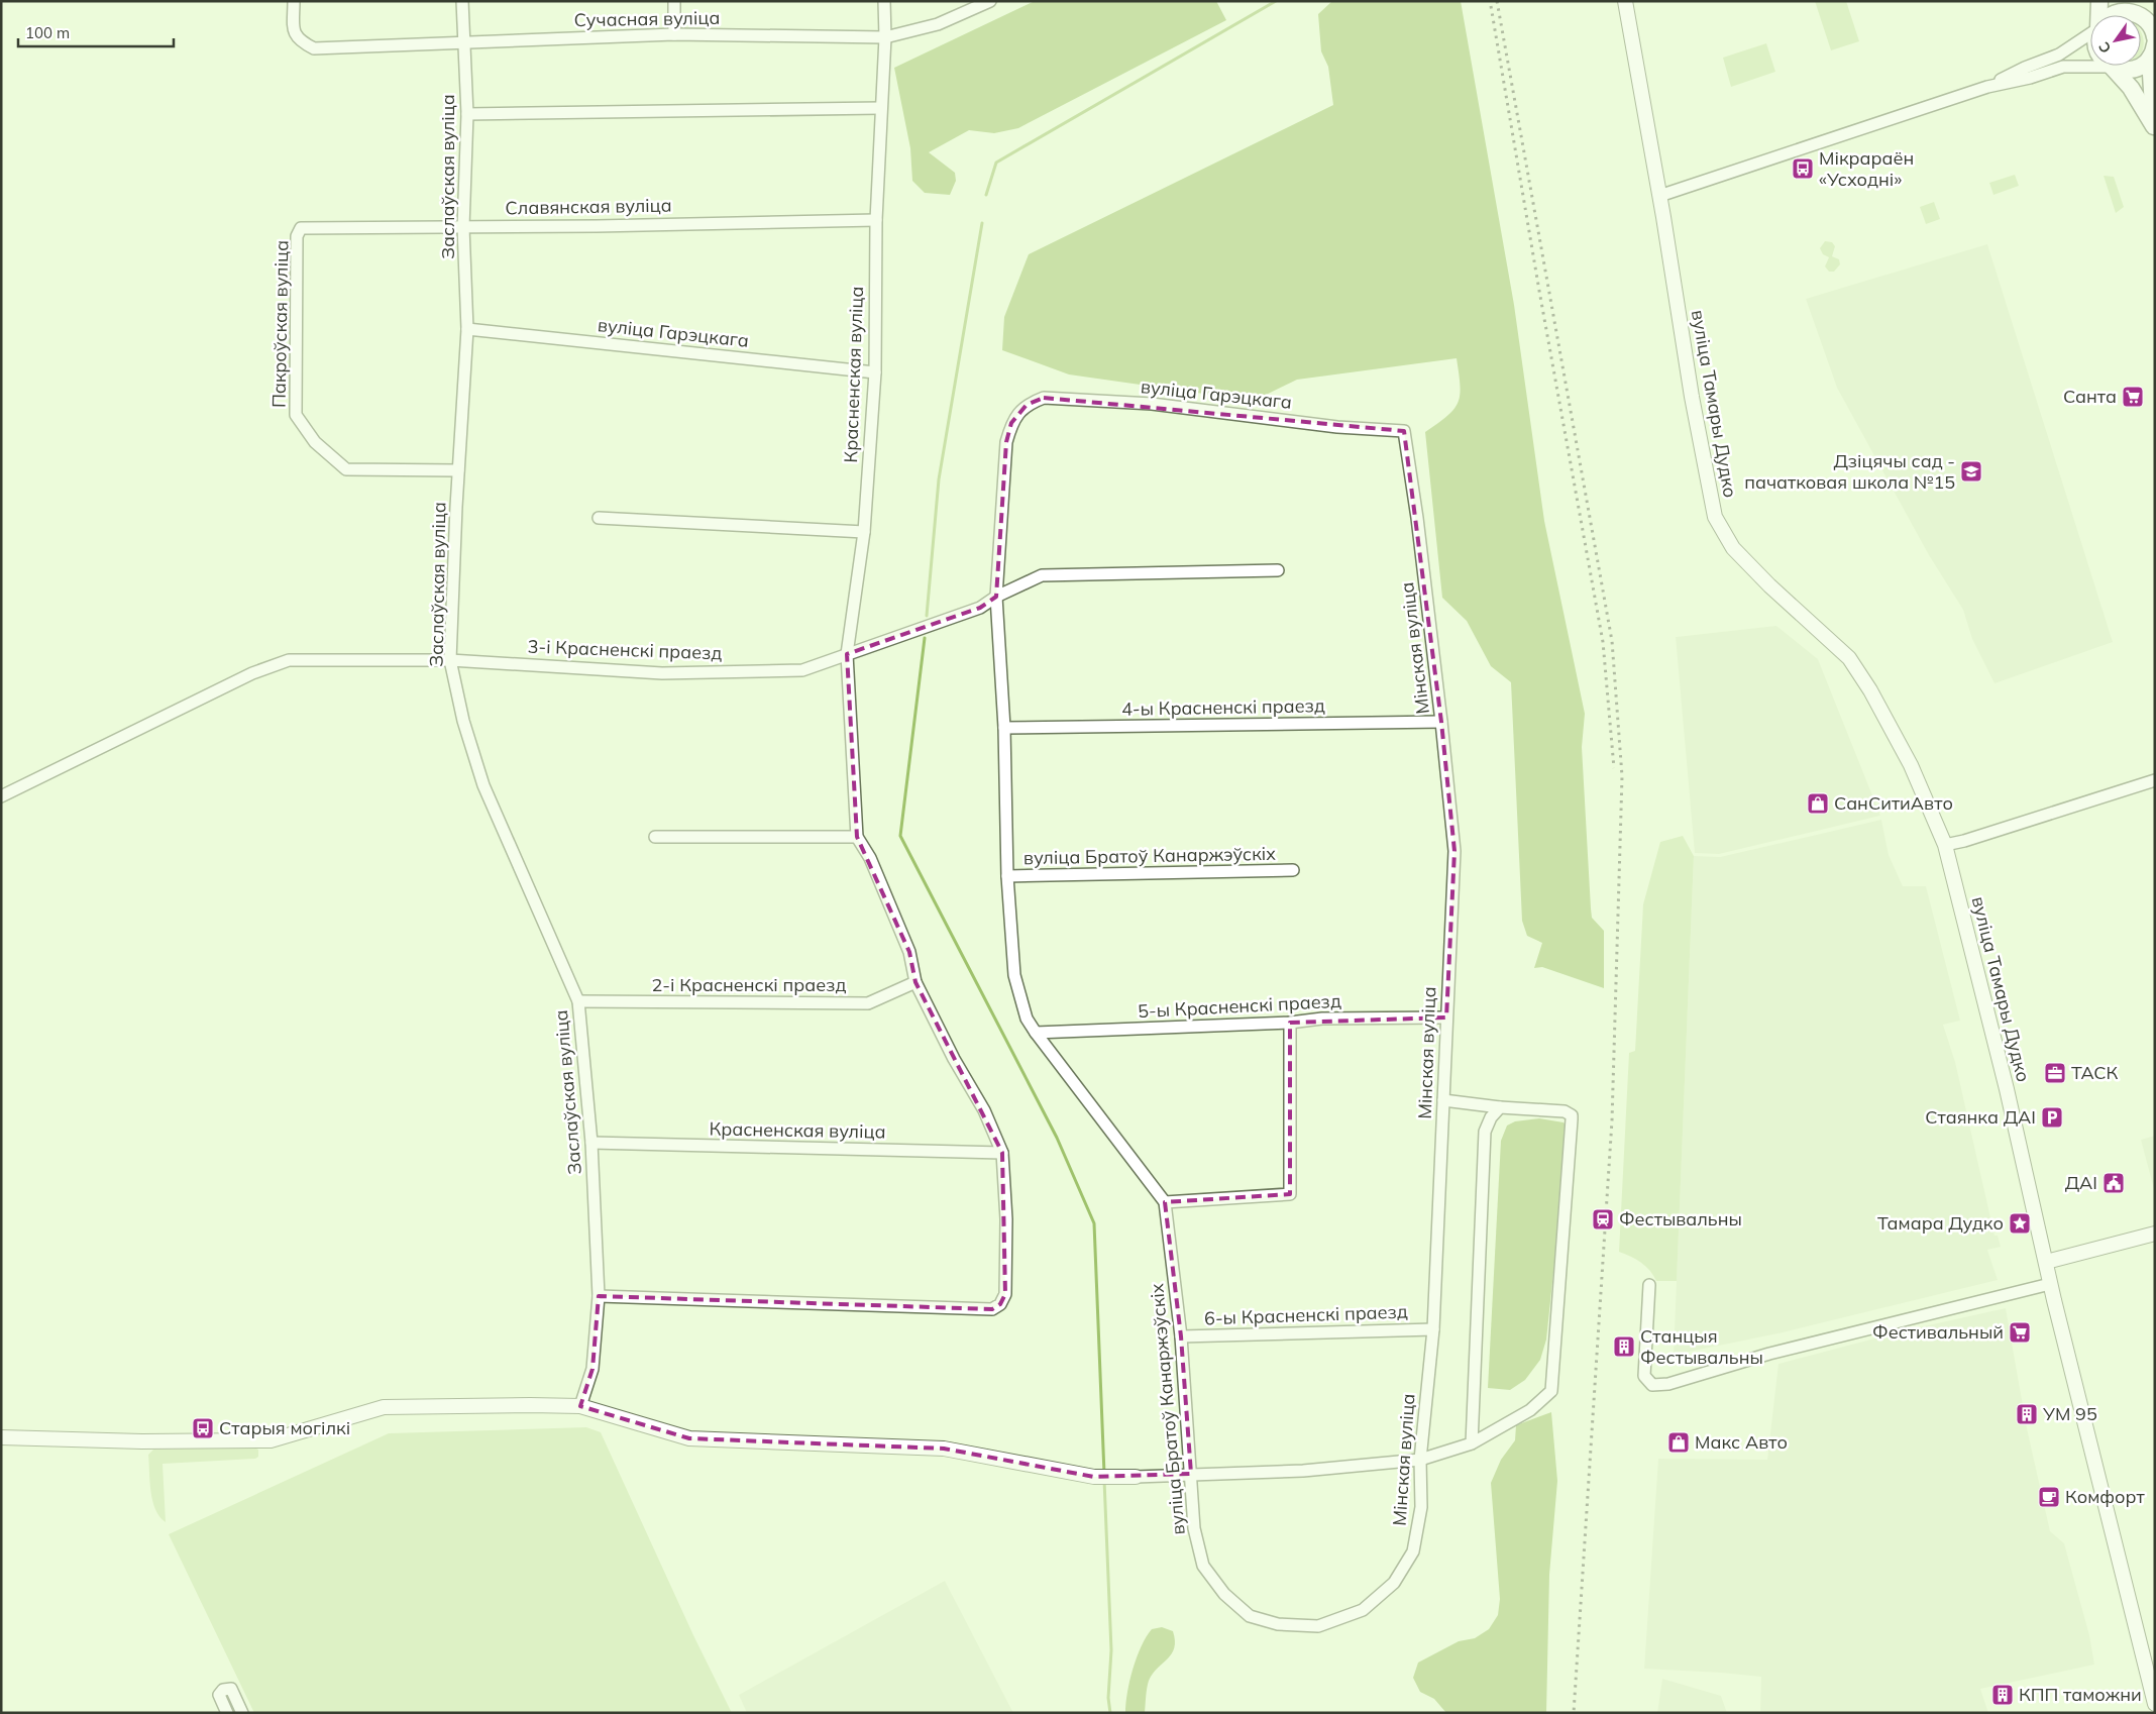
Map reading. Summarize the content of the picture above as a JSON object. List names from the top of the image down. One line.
{"streets":{"street":["Сучасная вуліца","Заслаўская вуліца","Славянская вуліца","Пакроўская вуліца","вуліца Гарэцкага","Красненская вуліца","вуліца Тамары Дудко","Мінская вуліца","3-і Красненскі праезд","4-ы Красненскі праезд","вуліца Братоў Канаржэўскіх","2-і Красненскі праезд","5-ы Красненскі праезд","6-ы Красненскі праезд"]},"crossings":[["Сучасная вуліца","Заслаўская вуліца"],["Сучасная вуліца","Красненская вуліца"],["Заслаўская вуліца","Славянская вуліца"],["Заслаўская вуліца","Пакроўская вуліца"],["Заслаўская вуліца","вуліца Гарэцкага"],["Заслаўская вуліца","Красненская вуліца"],["Заслаўская вуліца","3-і Красненскі праезд"],["Заслаўская вуліца","2-і Красненскі праезд"],["Славянская вуліца","Пакроўская вуліца"],["Славянская вуліца","Красненская вуліца"],["вуліца Гарэцкага","Красненская вуліца"],["вуліца Гарэцкага","Мінская вуліца"],["вуліца Гарэцкага","вуліца Братоў Канаржэўскіх"],["Красненская вуліца","3-і Красненскі праезд"],["Красненская вуліца","2-і Красненскі праезд"],["Мінская вуліца","4-ы Красненскі праезд"],["Мінская вуліца","вуліца Братоў Канаржэўскіх"],["Мінская вуліца","5-ы Красненскі праезд"],["Мінская вуліца","6-ы Красненскі праезд"],["3-і Красненскі праезд","вуліца Братоў Канаржэўскіх"],["4-ы Красненскі праезд","вуліца Братоў Канаржэўскіх"],["вуліца Братоў Канаржэўскіх","5-ы Красненскі праезд"],["вуліца Братоў Канаржэўскіх","6-ы Красненскі праезд"]],"places":{"bus stop":["Мікрараён «Усходні»","Старыя могілкі"],"supermarket":["Санта","Фестивальный"],"school or university":["Дзіцячы сад - пачатковая школа №15"],"shop":["СанСитиАвто","Макс Авто"],"office":["ТАСК"],"parking":["Стаянка ДАІ"],"public building":["ДАІ"],"station":["Фестывальны"],"place":["Тамара Дудко"],"building":["Станцыя Фестывальны","УМ 95","КПП таможни"],"cafe":["Комфорт"]},"scale_bar":"100 m","north":"bottom left"}
